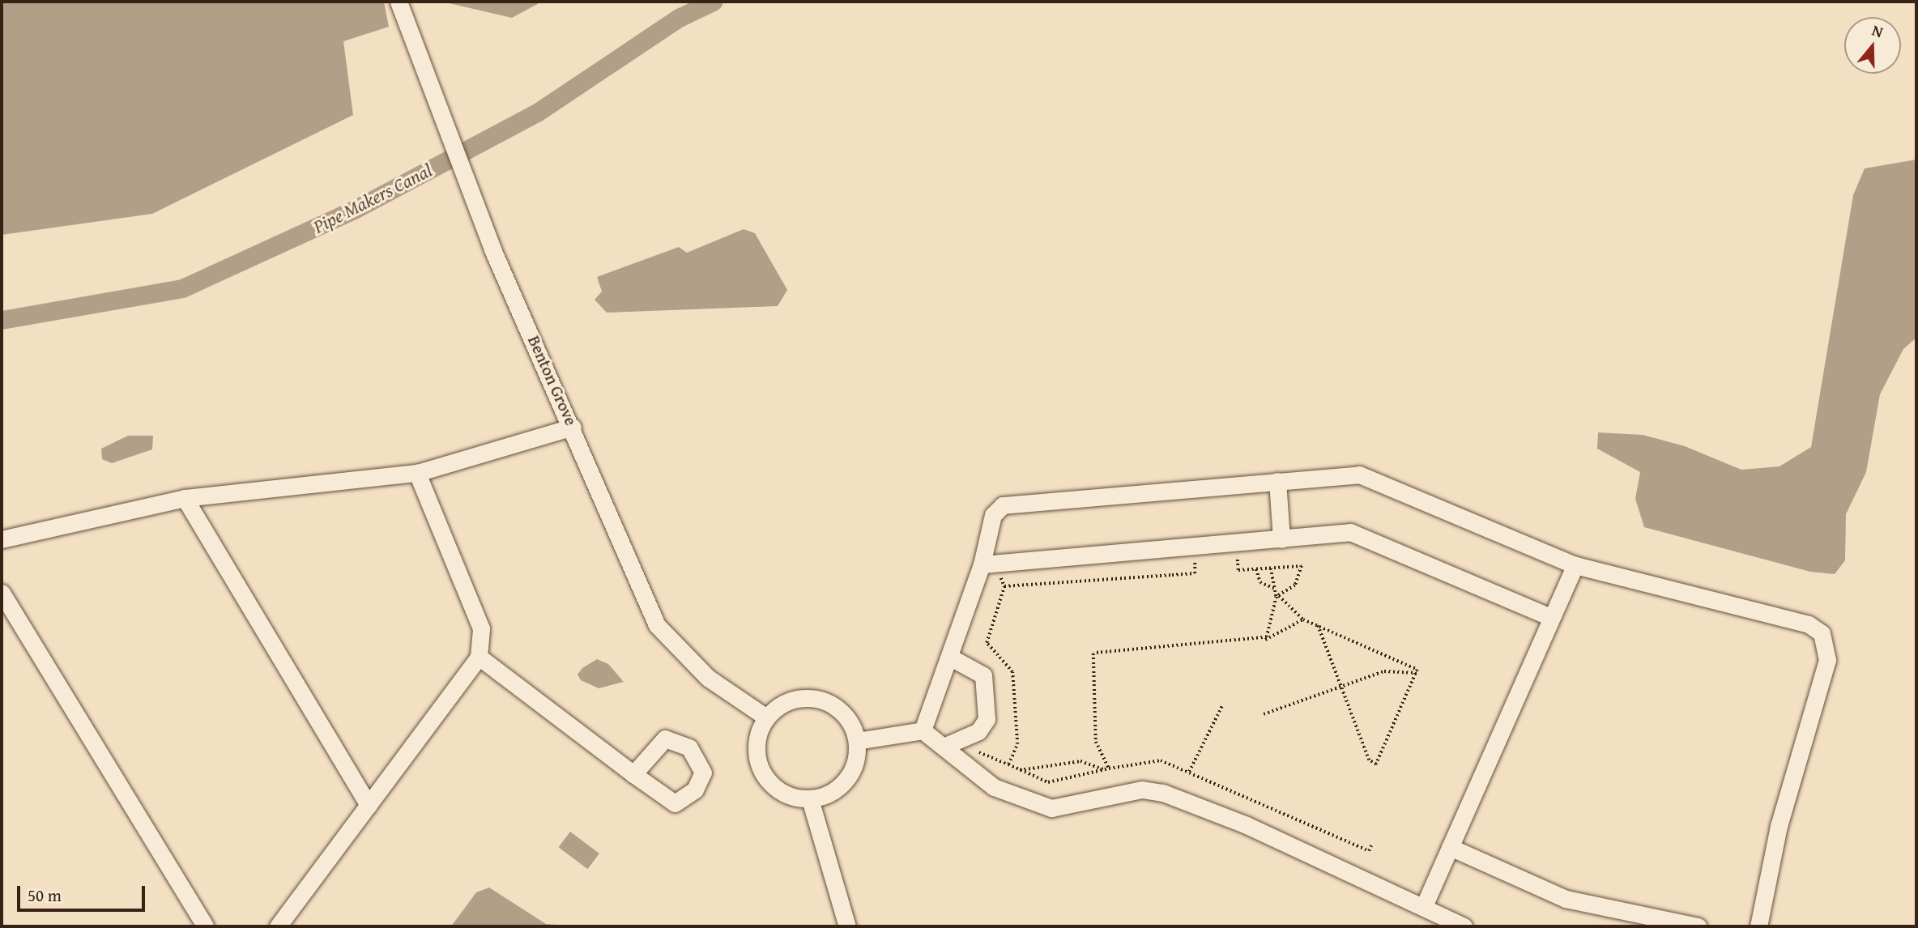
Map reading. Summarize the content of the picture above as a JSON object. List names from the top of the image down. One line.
{"streets":{"street":["Benton Grove"]},"water":["Pipe Makers Canal"],"scale_bar":"50 m","north":"top"}
